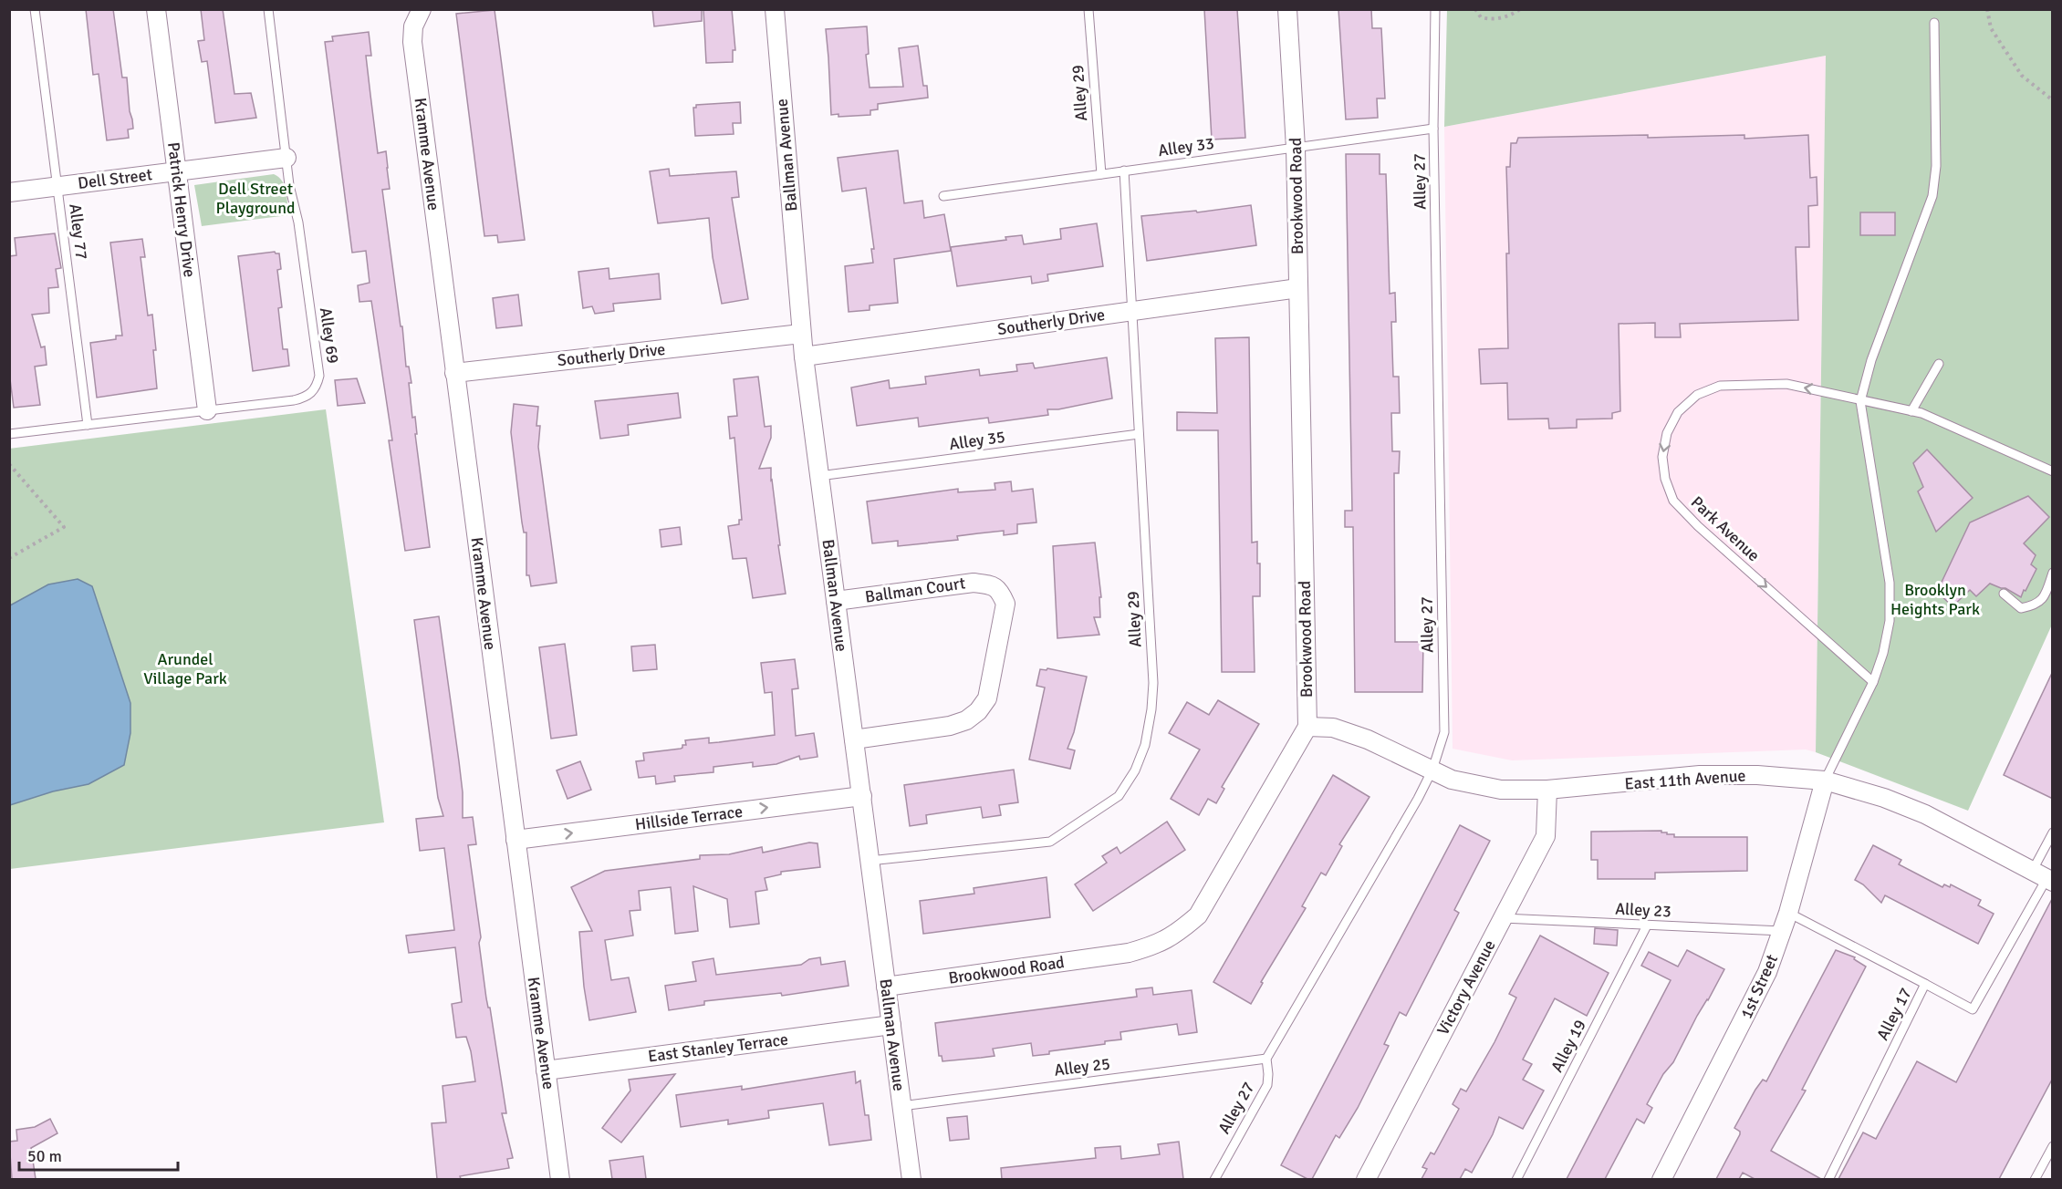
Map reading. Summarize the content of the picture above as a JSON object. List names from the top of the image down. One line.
{"streets":{"street":["Kramme Avenue","Ballman Avenue","Dell Street","Brookwood Road","Patrick Henry Drive","Southerly Drive","Ballman Court","East 11th Avenue","Hillside Terrace","1st Street","Victory Avenue","East Stanley Terrace"],"lane":["Alley 29","Alley 33","Alley 27","Alley 77","Alley 69","Alley 35","Park Avenue","Alley 23","Alley 17","Alley 19","Alley 25"]},"crossings":[["Alley 29","Alley 33"],["Alley 29","Ballman Avenue"],["Alley 29","Southerly Drive"],["Alley 29","Alley 35"],["Alley 33","Alley 27"],["Alley 33","Brookwood Road"],["Kramme Avenue","Southerly Drive"],["Kramme Avenue","Hillside Terrace"],["Kramme Avenue","East Stanley Terrace"],["Ballman Avenue","Brookwood Road"],["Ballman Avenue","Southerly Drive"],["Ballman Avenue","Alley 35"],["Ballman Avenue","Ballman Court"],["Ballman Avenue","Hillside Terrace"],["Ballman Avenue","East Stanley Terrace"],["Ballman Avenue","Alley 25"],["Dell Street","Patrick Henry Drive"],["Dell Street","Alley 77"],["Dell Street","Alley 69"],["Alley 27","East 11th Avenue"],["Alley 27","Alley 25"],["Brookwood Road","Southerly Drive"],["Brookwood Road","East 11th Avenue"],["Patrick Henry Drive","Alley 69"],["Alley 77","Alley 69"],["East 11th Avenue","1st Street"],["East 11th Avenue","Victory Avenue"],["East 11th Avenue","Alley 17"],["Alley 23","1st Street"],["Alley 23","Victory Avenue"],["Alley 23","Alley 19"]],"one_way":["Hillside Terrace"],"parks":["Dell Street Playground","Brooklyn Heights Park","Arundel Village Park"],"scale_bar":"50 m"}
